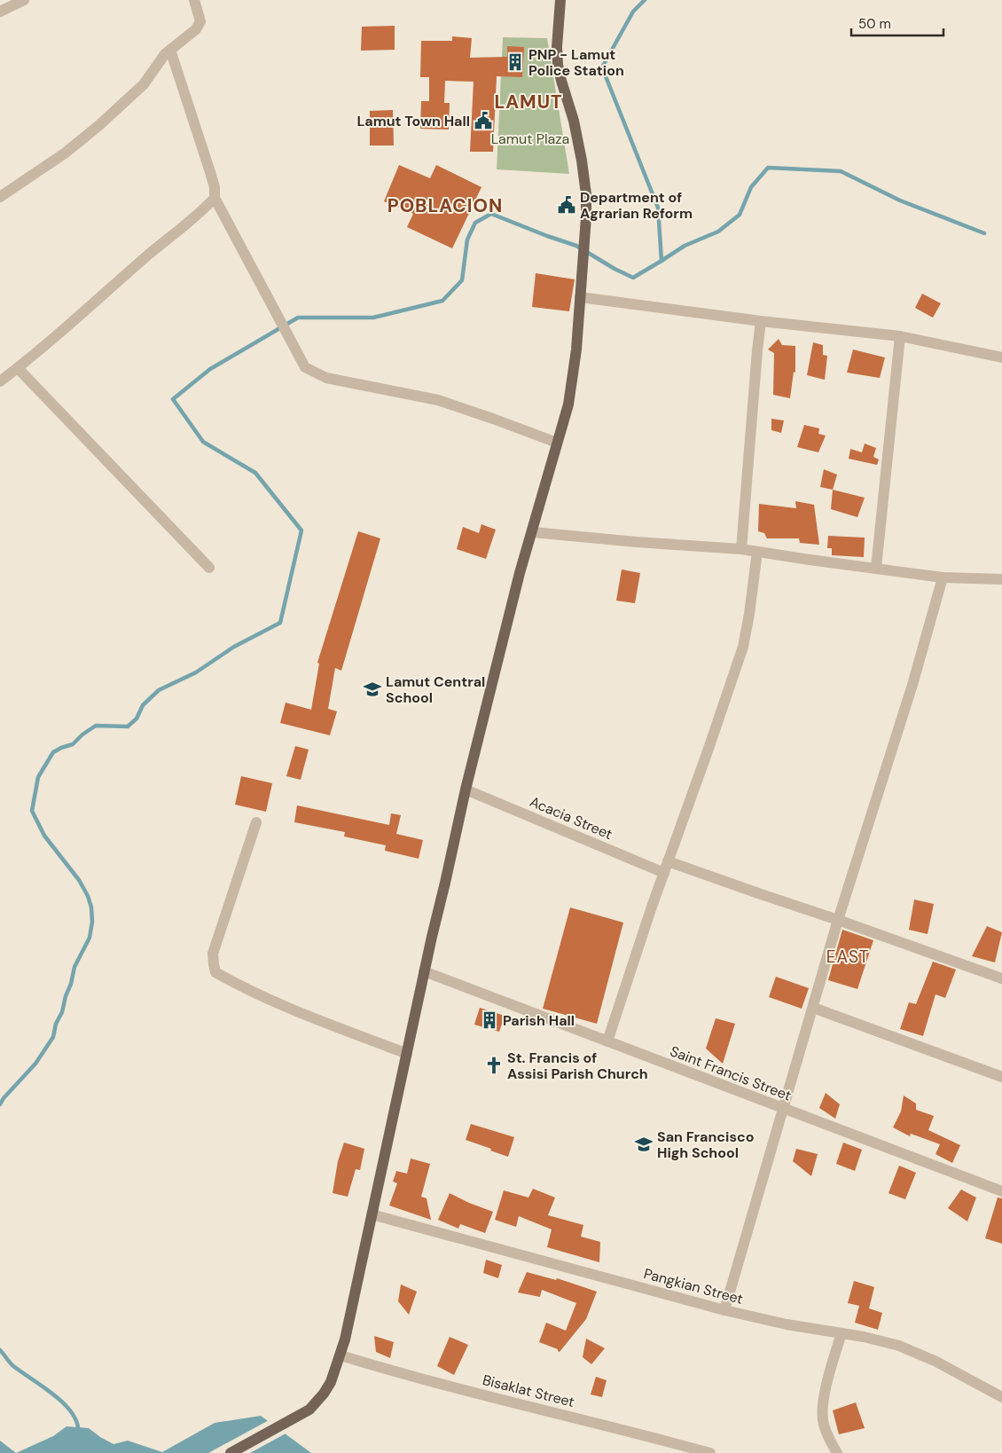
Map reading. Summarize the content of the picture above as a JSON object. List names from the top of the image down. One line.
{"streets":{"street":["Acacia Street","Saint Francis Street","Pangkian Street","Bisaklat Street"]},"districts":["LAMUT","POBLACION","EAST"],"parks":["Lamut Plaza"],"places":{"building":["PNP - Lamut Police Station","Parish Hall"],"public building":["Lamut Town Hall","Department of Agrarian Reform"],"school or university":["Lamut Central School","San Francisco High School"],"church":["St. Francis of Assisi Parish Church"]},"scale_bar":"50 m"}
